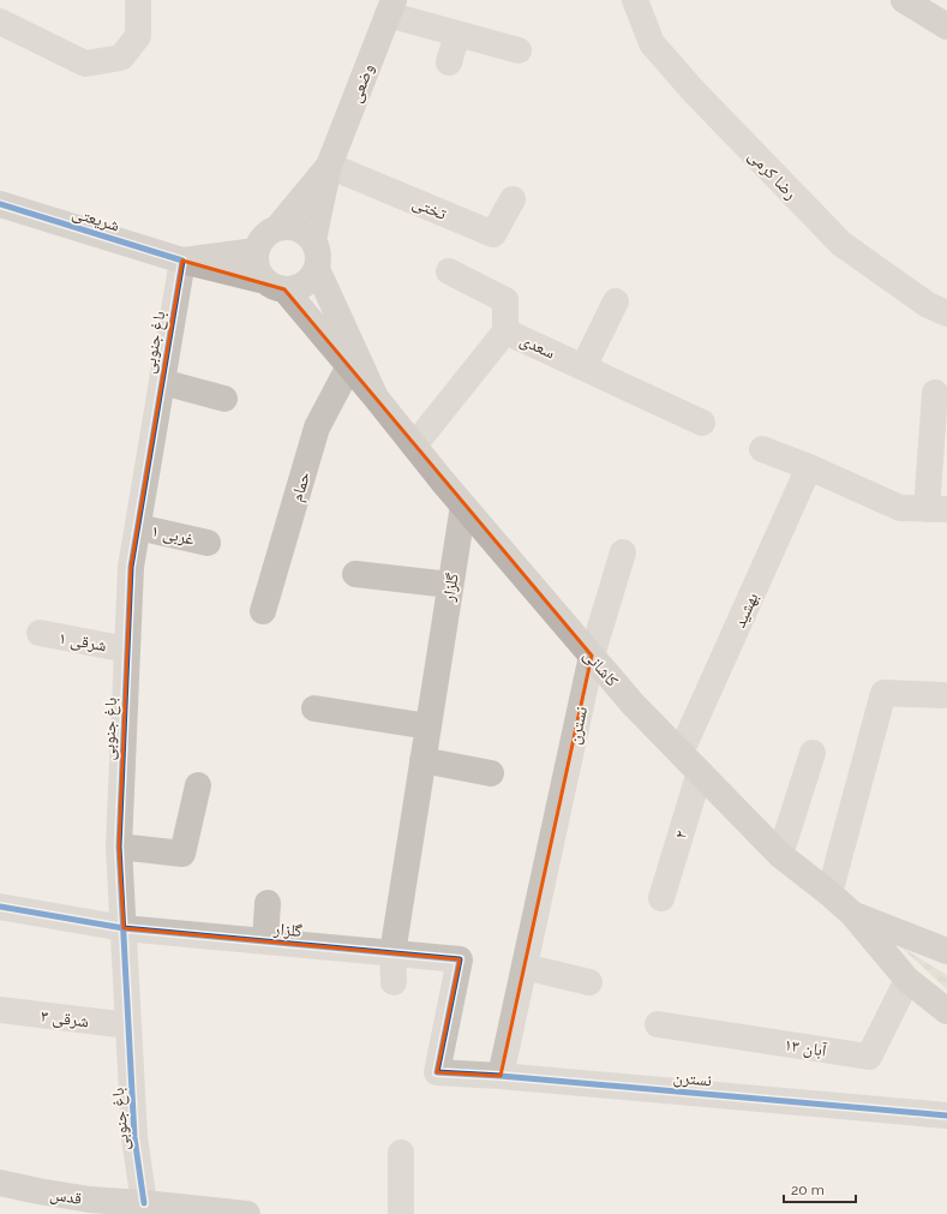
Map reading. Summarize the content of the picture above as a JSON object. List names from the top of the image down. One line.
{"streets":{"street":["وضعی","رضا کرمی","تختی","شریعتی","باغ جنوبی","سعدی","حمام","۱ غربی","گلزار","بهشید","۱ شرقی","کاشانی","نسترن","۲","۳ شرقی","۱۳ آبان","قدس"]},"crossings":[["وضعی","تختی"],["شریعتی","باغ جنوبی"],["باغ جنوبی","۱ غربی"],["باغ جنوبی","گلزار"],["باغ جنوبی","۱ شرقی"],["باغ جنوبی","۳ شرقی"],["باغ جنوبی","قدس"],["سعدی","کاشانی"],["گلزار","کاشانی"],["گلزار","نسترن"],["بهشید","کاشانی"],["کاشانی","نسترن"],["کاشانی","۲"]],"scale_bar":"20 m"}
